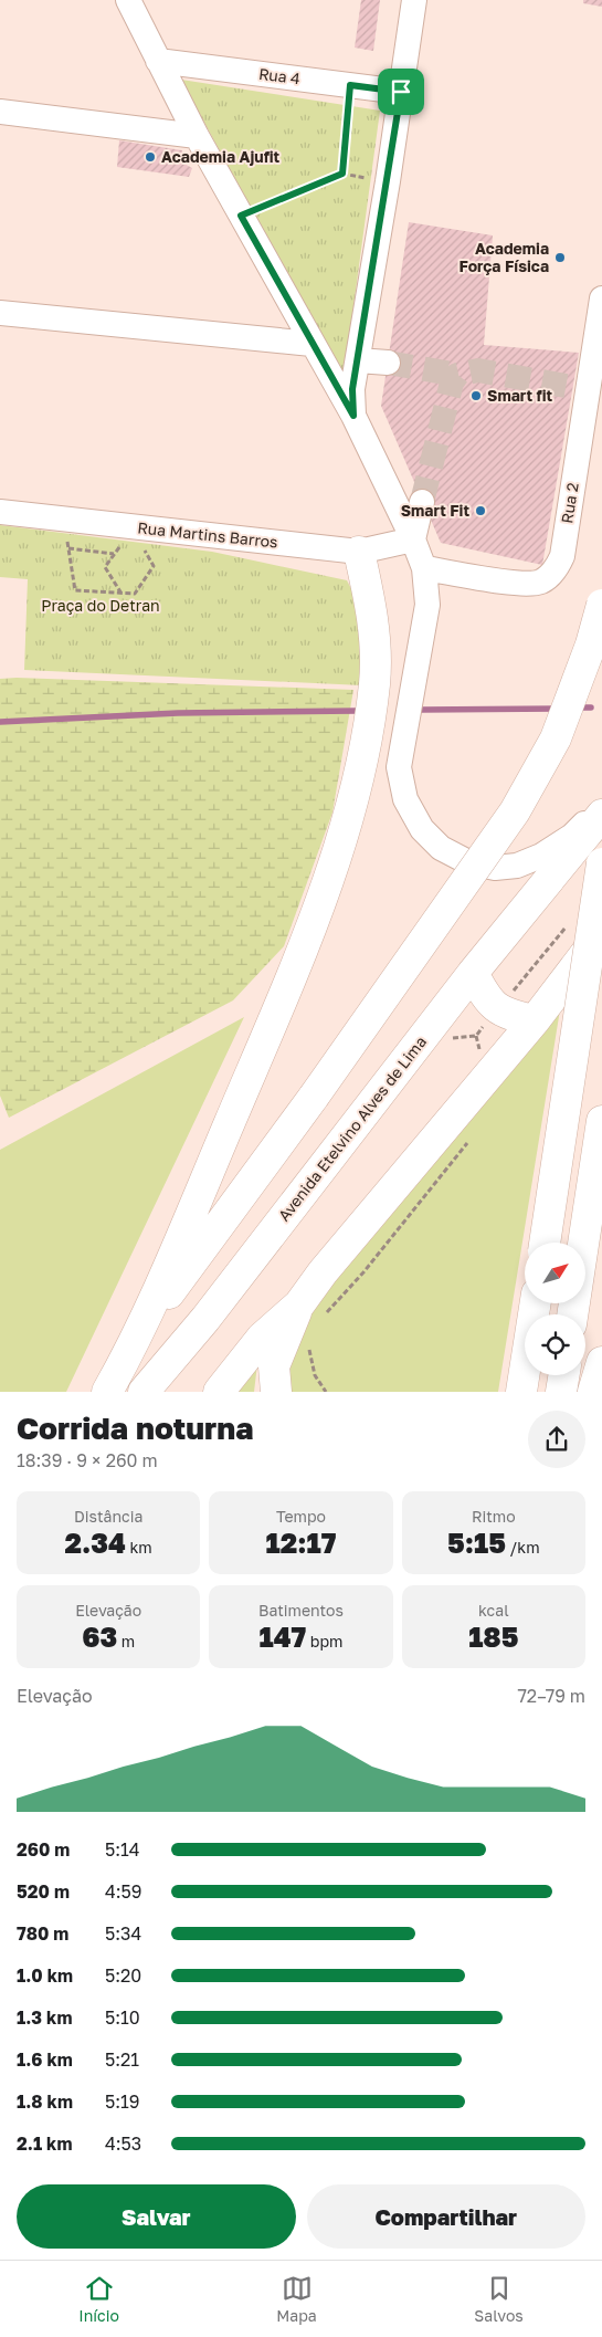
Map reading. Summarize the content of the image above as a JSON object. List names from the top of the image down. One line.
{"streets":{"main road":["Avenida Etelvino Alves de Lima"],"street":["Rua 4","Rua 2","Rua Martins Barros"]},"parks":["Praça do Detran"],"places":["Academia Ajufit","Academia Força Física","Smart fit","Smart Fit"],"north":"top right","page":{"heading":["Corrida noturna","18:39 · 9 × 260 m"],"stats":[["Distância","2.34 km"],["Tempo","12:17"],["Ritmo","5:15 /km"],["Elevação","63 m"],["Batimentos","147 bpm"],["kcal","185"]],"chart":["Elevação","72–79 m"],"list":[{"name":"260 m","note":"5:14"},{"name":"520 m","note":"4:59"},{"name":"780 m","note":"5:34"},{"name":"1.0 km","note":"5:20"},{"name":"1.3 km","note":"5:10"},{"name":"1.6 km","note":"5:21"},{"name":"1.8 km","note":"5:19"},{"name":"2.1 km","note":"4:53"}],"buttons":["Salvar","Compartilhar"],"tabs":["Início","Mapa","Salvos"]}}
